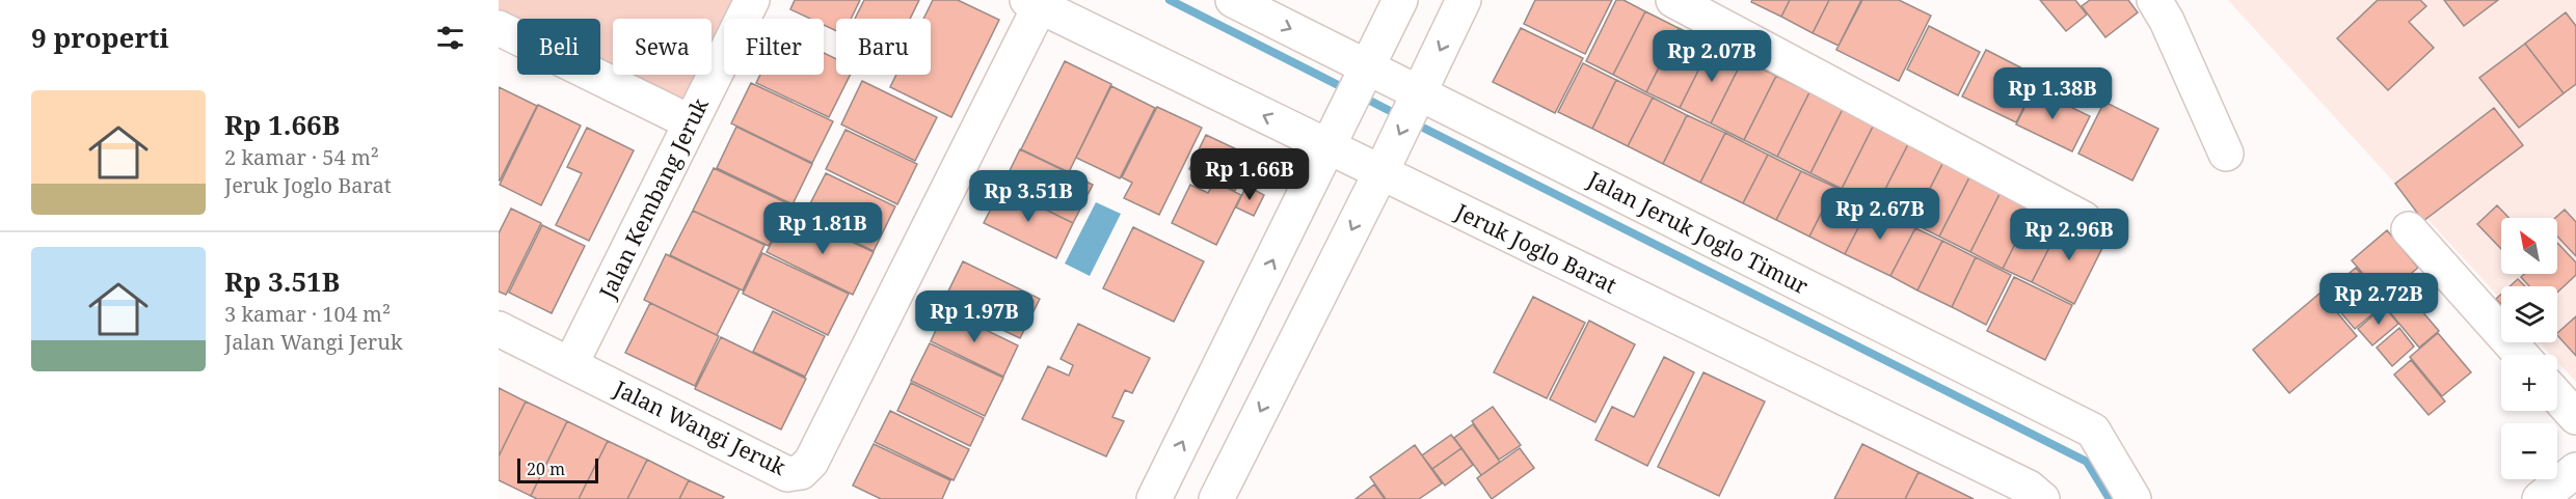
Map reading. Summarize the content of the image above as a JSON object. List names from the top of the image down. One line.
{"streets":{"street":["Jalan Kembang Jeruk","Jalan Jeruk Joglo Timur","Jeruk Joglo Barat","Jalan Wangi Jeruk"]},"crossings":[["Jalan Kembang Jeruk","Jalan Wangi Jeruk"],["Jeruk Joglo Barat","Jalan Wangi Jeruk"]],"scale_bar":"20 m","north":"top left","page":{"heading":"9 properti","chip":["Beli","Sewa","Filter","Baru"],"price":["Rp 2.07B","Rp 1.38B","Rp 1.66B","Rp 3.51B","Rp 2.67B","Rp 1.81B","Rp 2.96B","Rp 2.72B","Rp 1.97B"],"list":[{"name":"Rp 1.66B","note":"2 kamar · 54 m² · Jeruk Joglo Barat"},{"name":"Rp 3.51B","note":"3 kamar · 104 m² · Jalan Wangi Jeruk"}],"map_buttons":["+","−"],"scale":"20 m"}}
